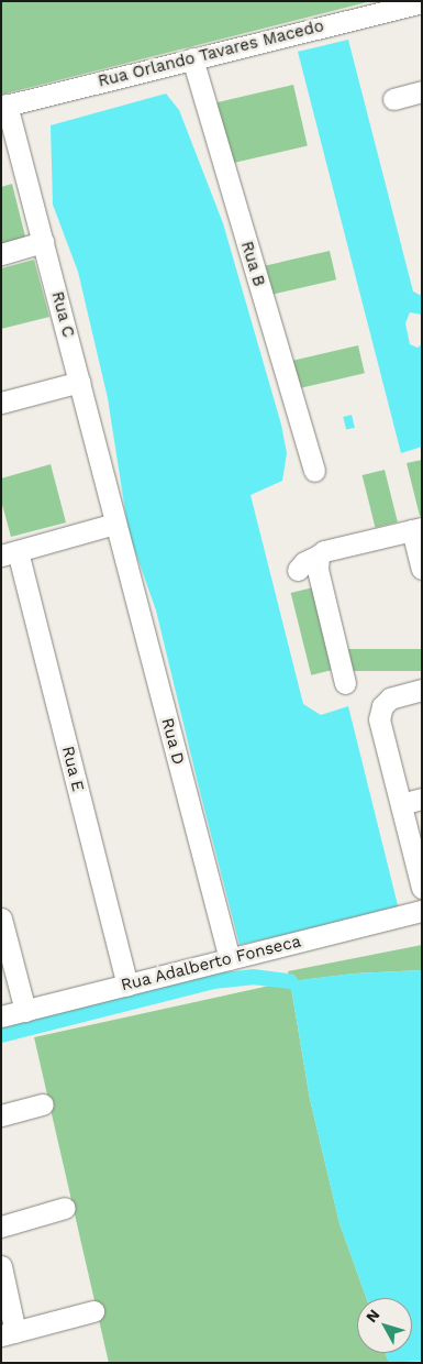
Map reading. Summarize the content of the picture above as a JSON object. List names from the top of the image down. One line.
{"streets":{"street":["Rua Orlando Tavares Macedo","Rua B","Rua C","Rua D","Rua E","Rua Adalberto Fonseca"]},"crossings":[["Rua Orlando Tavares Macedo","Rua B"],["Rua Orlando Tavares Macedo","Rua C"],["Rua C","Rua D"],["Rua D","Rua Adalberto Fonseca"],["Rua E","Rua Adalberto Fonseca"]],"north":"top left"}
